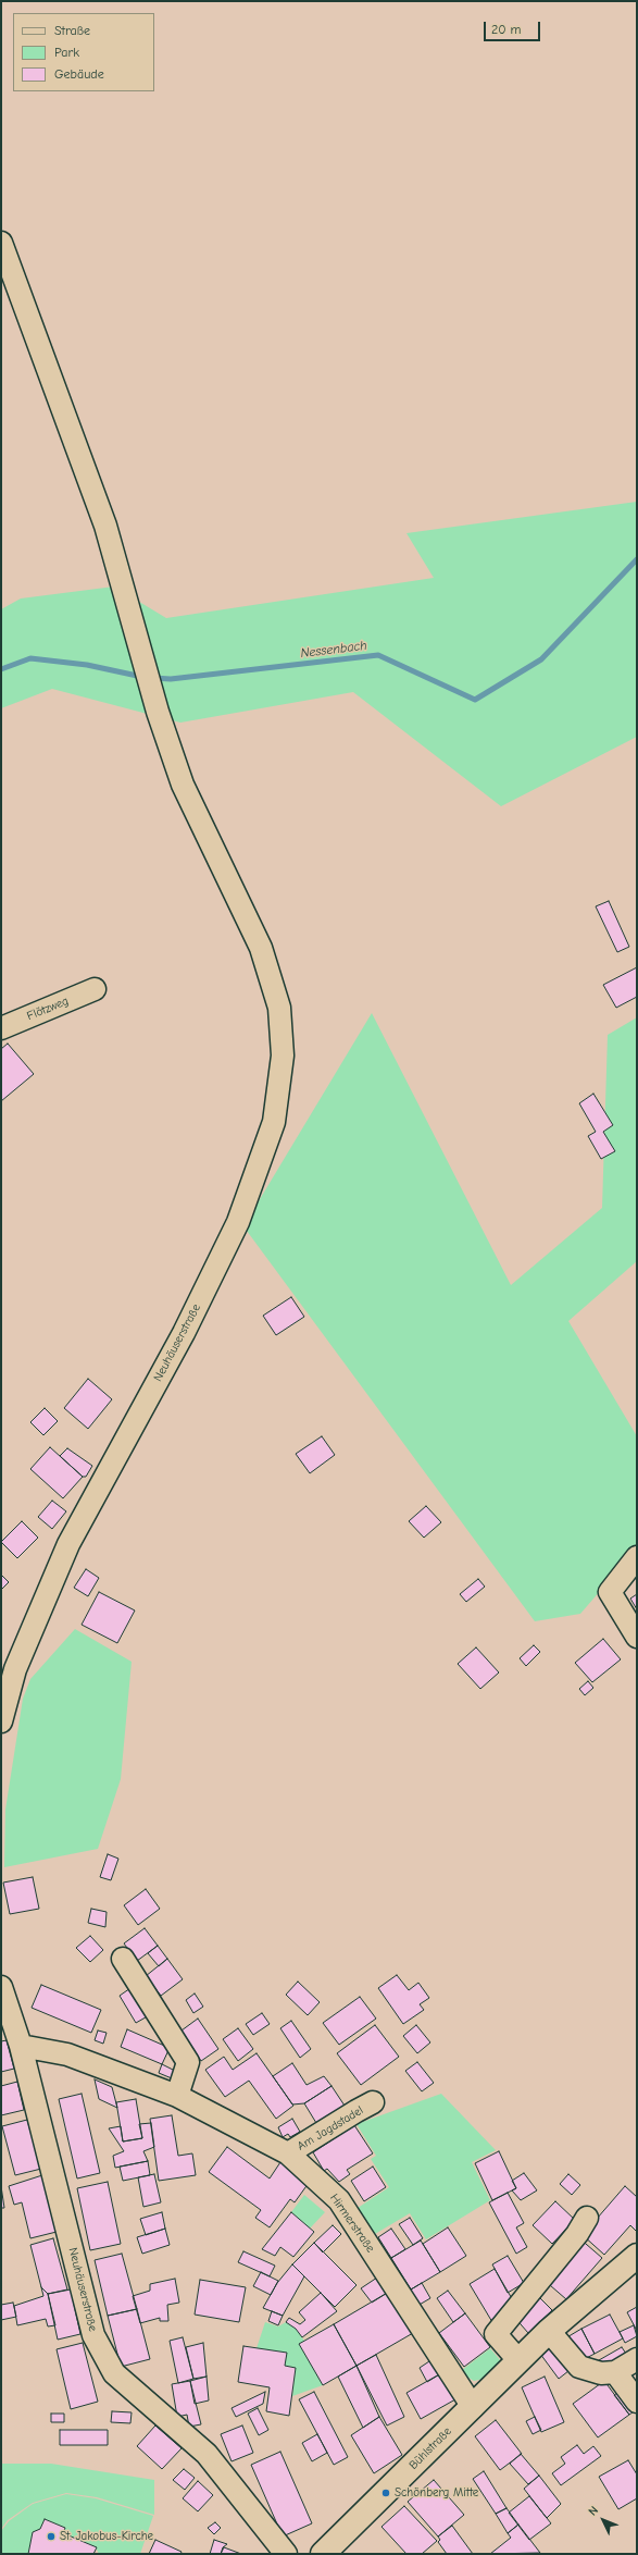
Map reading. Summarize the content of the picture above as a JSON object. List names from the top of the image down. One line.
{"streets":{"street":["Flötzweg","Neuhäuserstraße","Am Jagdstadel","Hirmerstraße","Bühlstraße"]},"crossings":[["Neuhäuserstraße","Hirmerstraße"],["Am Jagdstadel","Hirmerstraße"],["Hirmerstraße","Bühlstraße"]],"water":["Nessenbach"],"places":["Schönberg Mitte","St. Jakobus-Kirche"],"legend":["Straße","Park","Gebäude"],"scale_bar":"20 m","north":"top left"}
